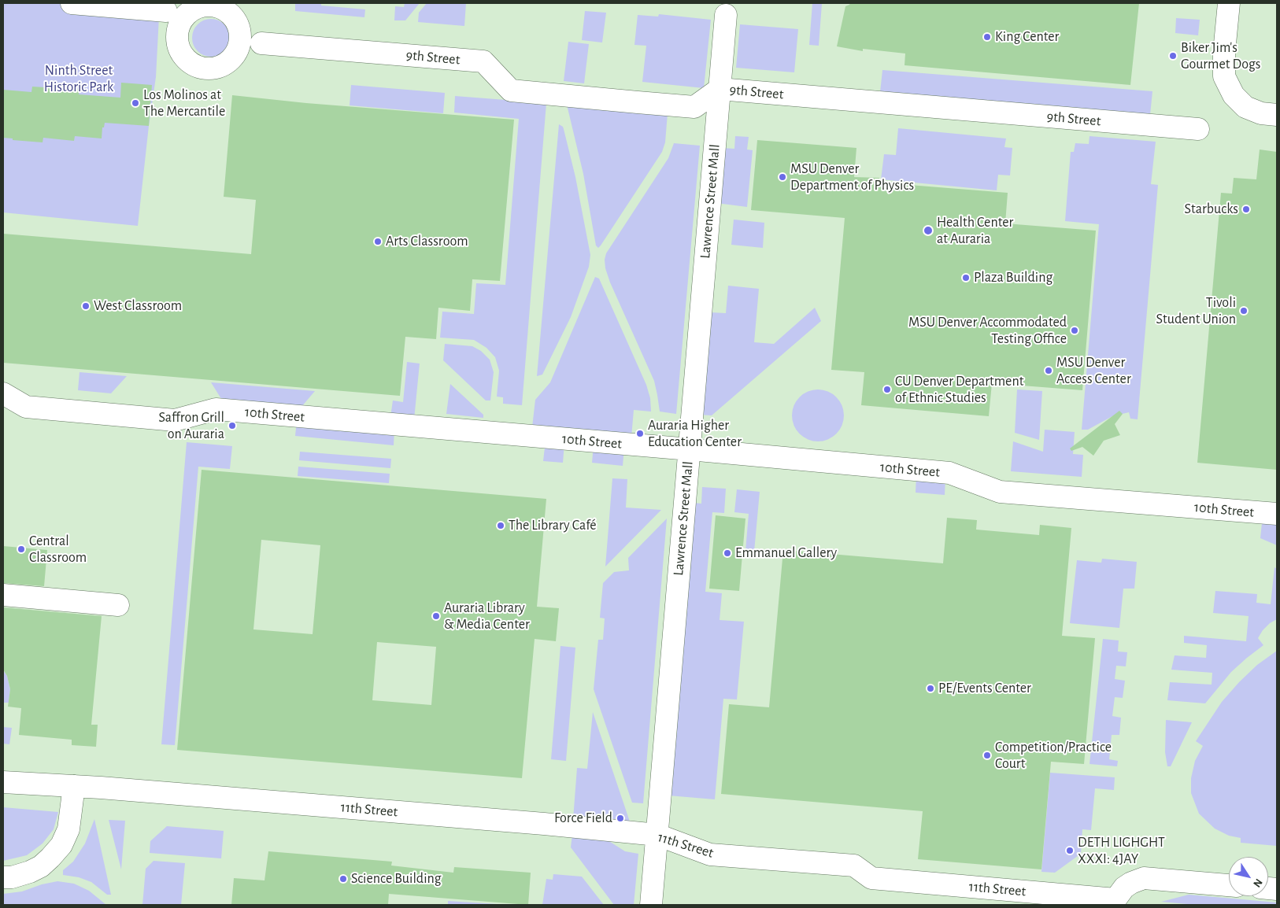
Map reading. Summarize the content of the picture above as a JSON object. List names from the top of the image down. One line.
{"streets":{"street":["9th Street","Lawrence Street Mall","10th Street","11th Street"]},"crossings":[["9th Street","Lawrence Street Mall"],["Lawrence Street Mall","10th Street"],["Lawrence Street Mall","11th Street"]],"parks":["Ninth Street Historic Park"],"places":["King Center","Biker Jim's Gourmet Dogs","Los Molinos at The Mercantile","MSU Denver Department of Physics","Starbucks","Health Center at Auraria","Arts Classroom","Plaza Building","West Classroom","Tivoli Student Union","MSU Denver Accommodated Testing Office","MSU Denver Access Center","CU Denver Department of Ethnic Studies","Saffron Grill on Auraria","Auraria Higher Education Center","The Library Café","Central Classroom","Emmanuel Gallery","Auraria Library & Media Center","PE/Events Center","Competition/Practice Court","Force Field","DETH LIGHGHT XXXI: 4JAY","Science Building"],"north":"bottom right"}
